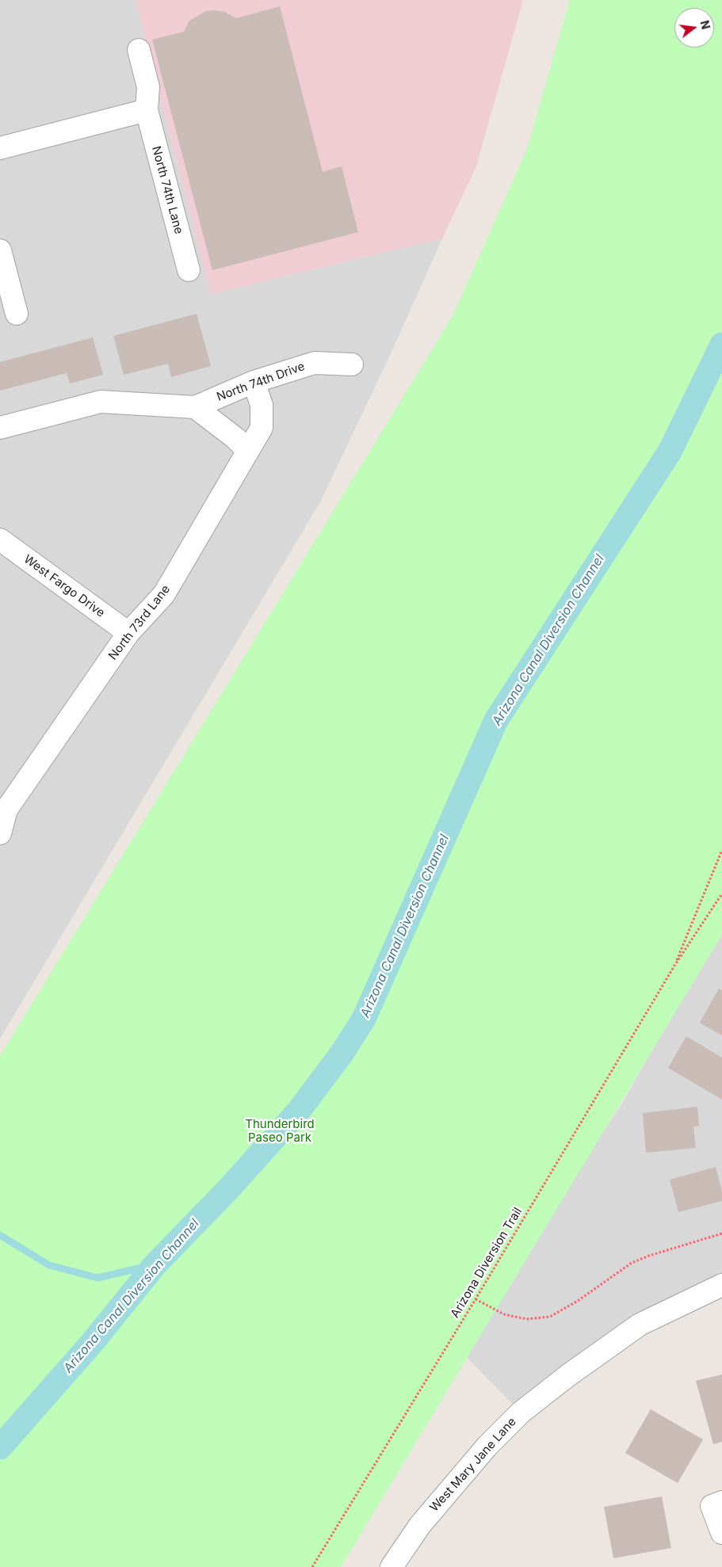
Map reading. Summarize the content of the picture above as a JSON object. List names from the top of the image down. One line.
{"streets":{"street":["North 74th Lane","North 74th Drive","West Fargo Drive","North 73rd Lane","West Mary Jane Lane"],"path":["Arizona Diversion Trail"]},"crossings":[["North 74th Drive","North 73rd Lane"],["West Fargo Drive","North 73rd Lane"]],"water":["Arizona Canal Diversion Channel"],"parks":["Thunderbird Paseo Park"],"north":"right"}
